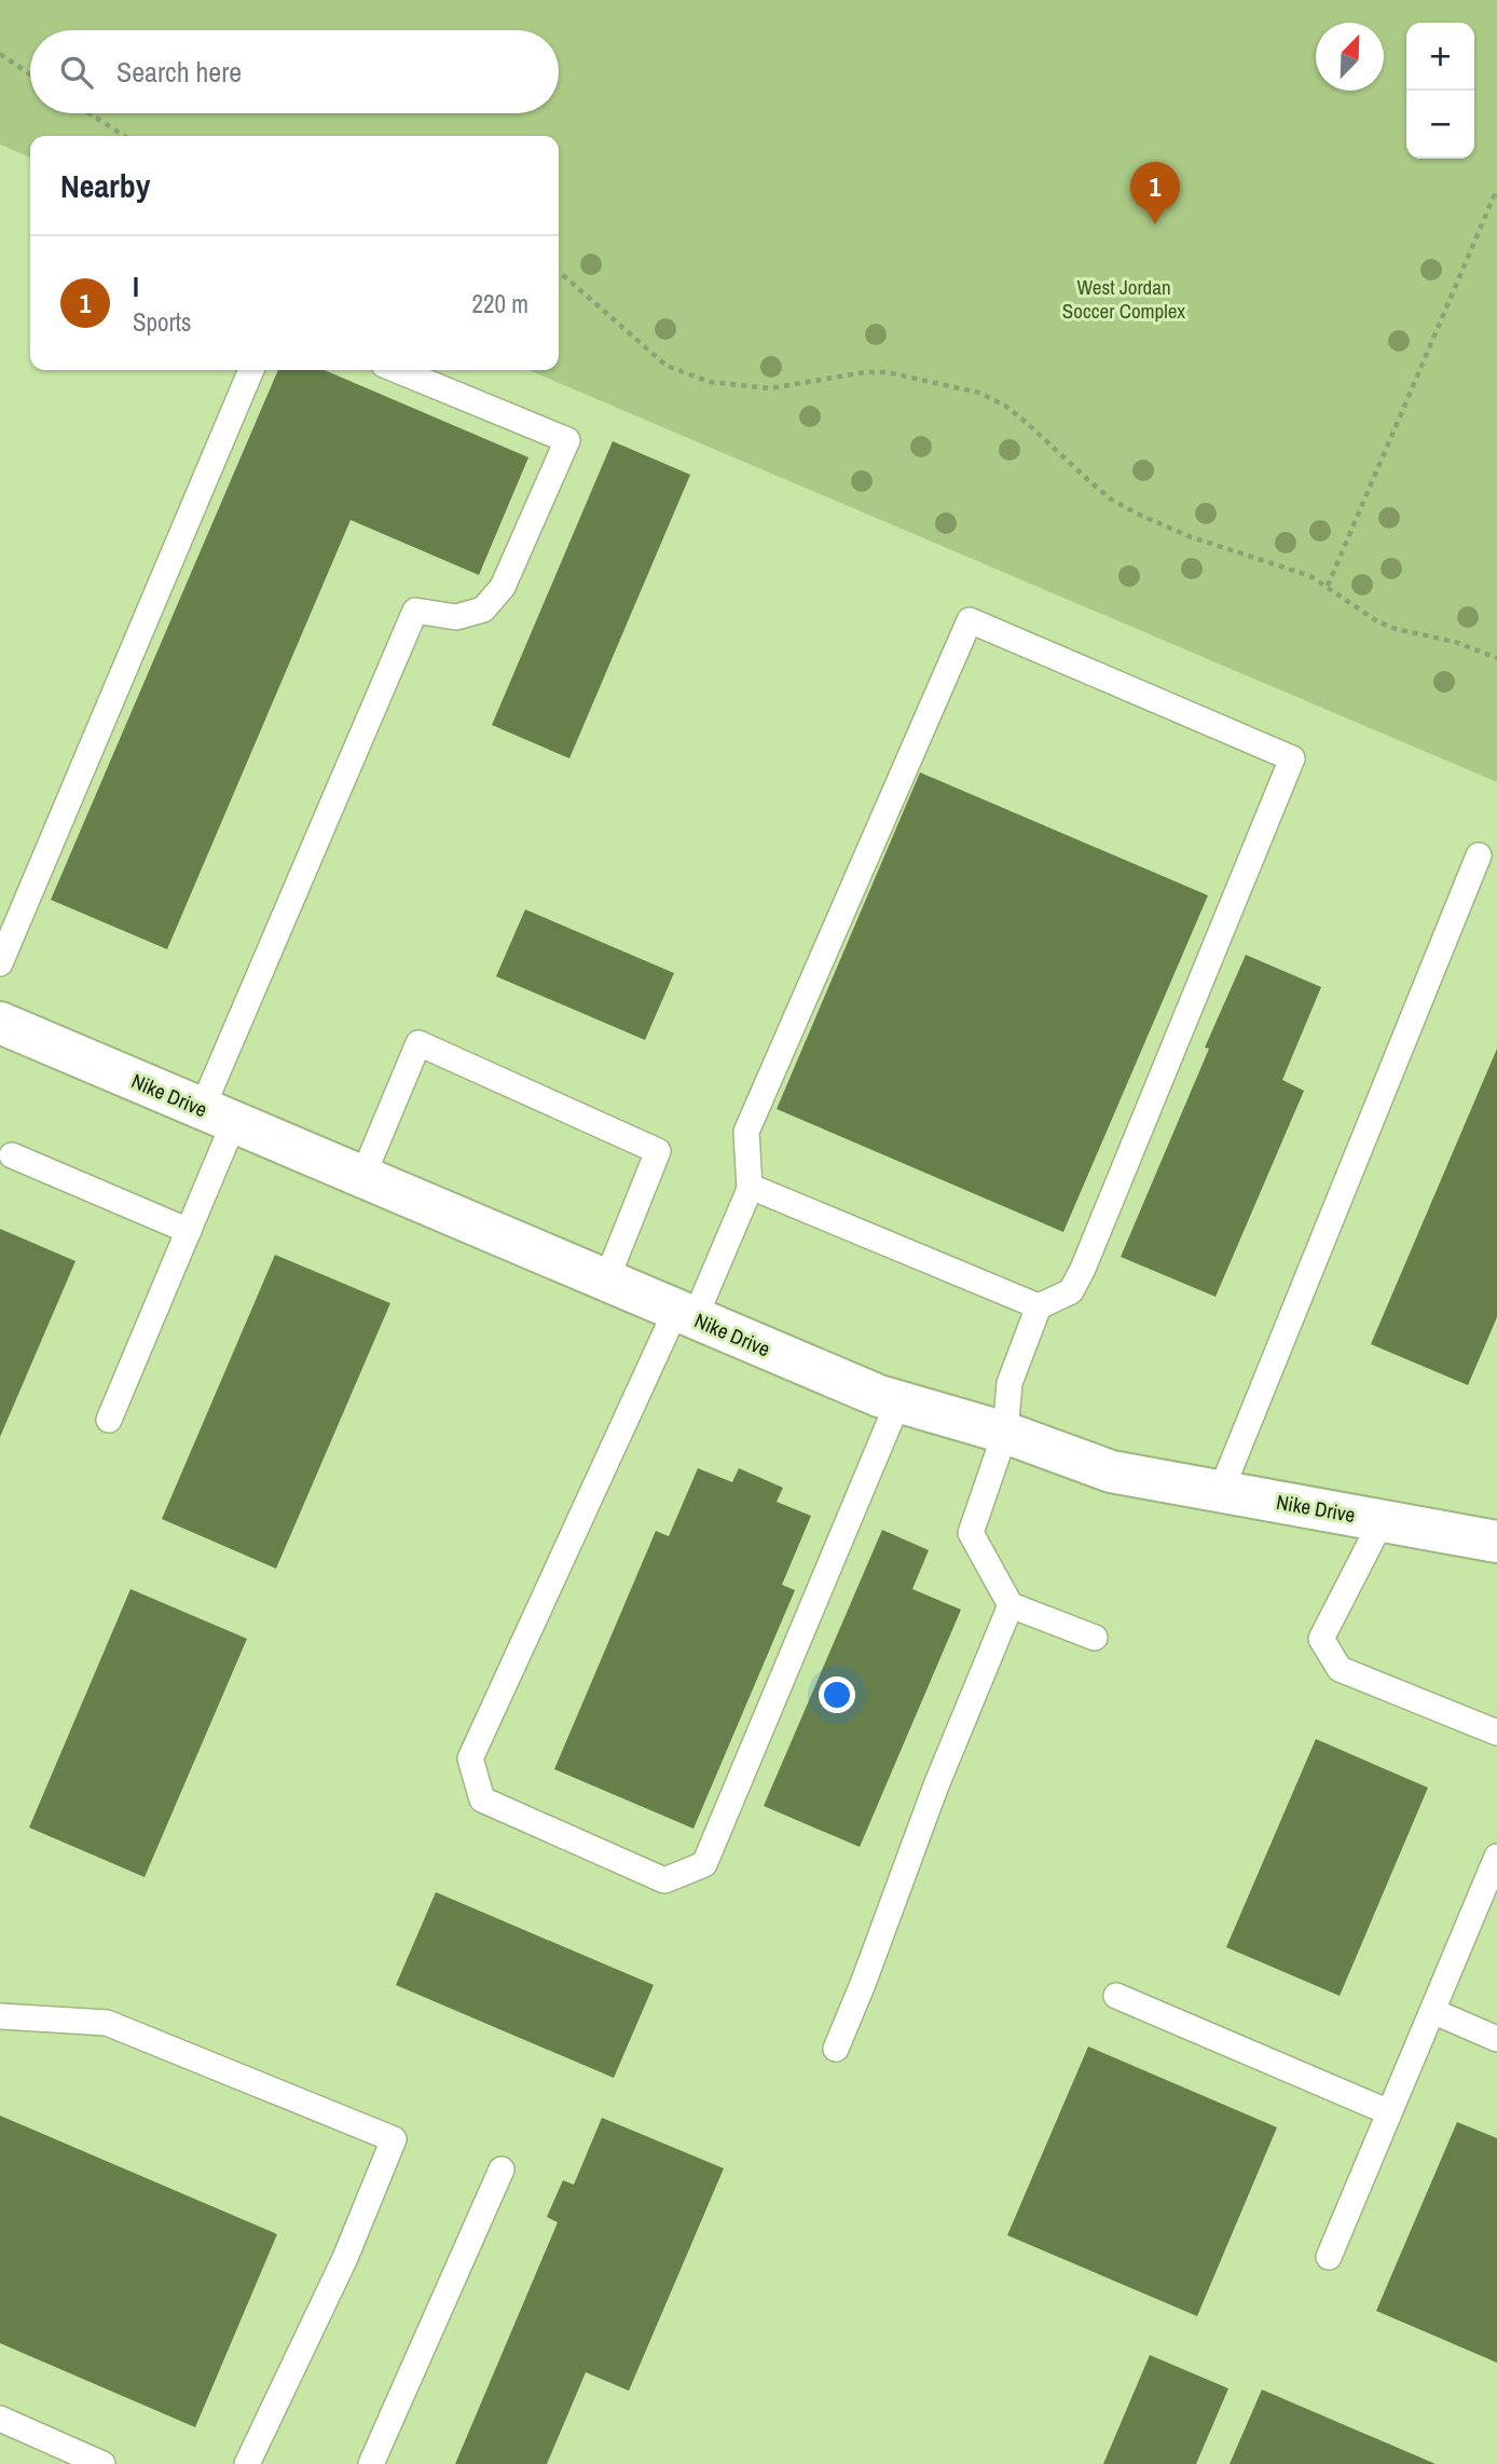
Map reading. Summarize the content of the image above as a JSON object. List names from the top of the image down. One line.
{"streets":{"street":["Nike Drive"]},"parks":["West Jordan Soccer Complex"],"north":"top right","page":{"map_buttons":["+","−"],"search":"Search here","heading":"Nearby","pins":"1","list":[{"mark":"1","name":"I","note":"Sports","value":"220 m"}]}}
